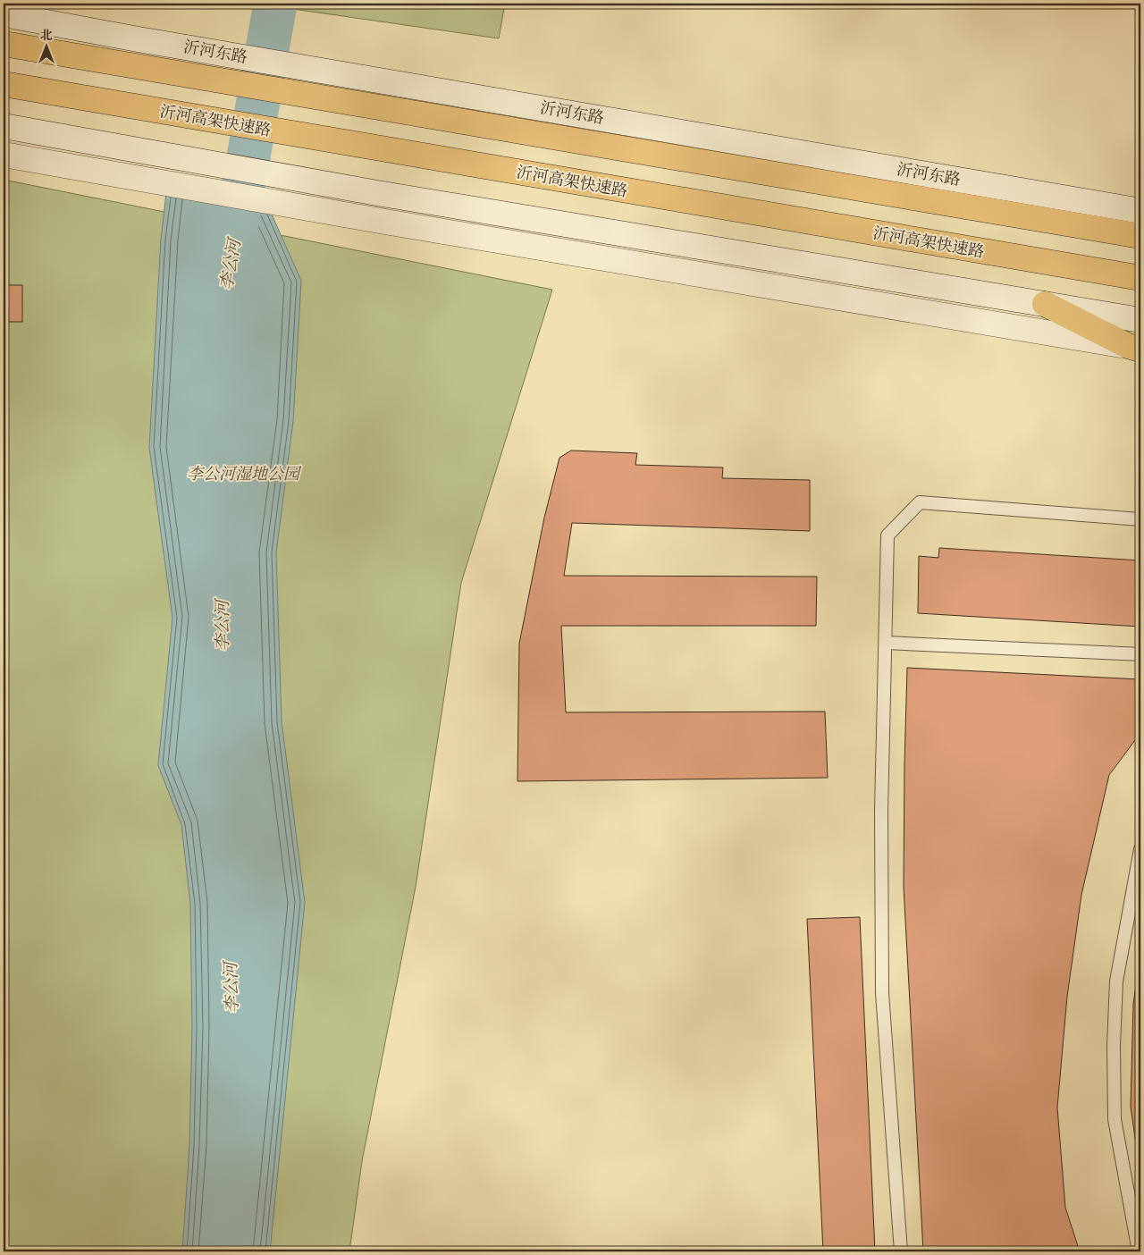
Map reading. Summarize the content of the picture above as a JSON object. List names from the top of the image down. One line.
{"streets":{"highway":["沂河高架快速路"],"main road":["沂河东路"]},"water":["李公河"],"parks":["李公河湿地公园"],"north":"top"}
